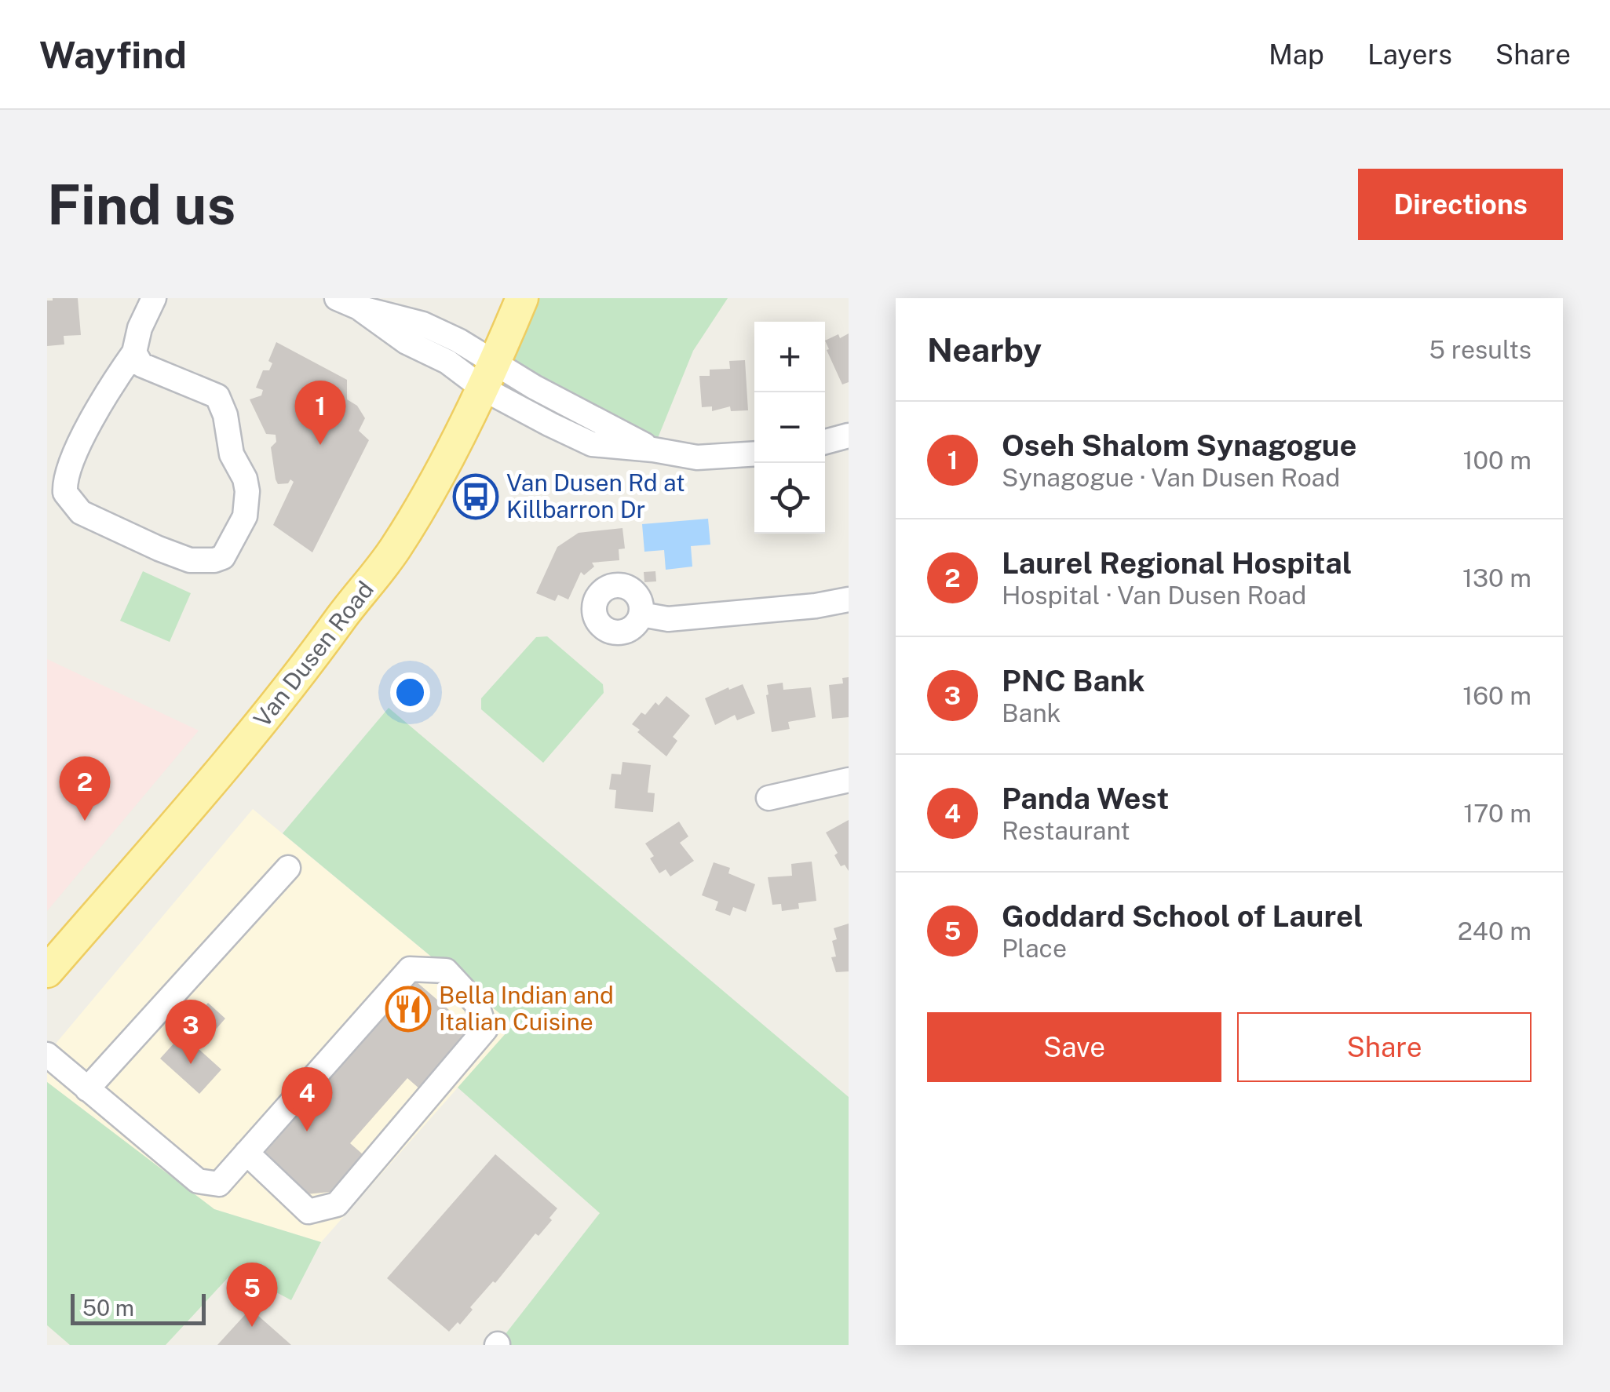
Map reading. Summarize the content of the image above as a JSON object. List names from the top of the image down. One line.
{"streets":{"main road":["Van Dusen Road"]},"places":{"bus stop":["Van Dusen Rd at Killbarron Dr"],"restaurant":["Bella Indian and Italian Cuisine"]},"scale_bar":"50 m","page":{"header":"Wayfind","nav":["Map","Layers","Share"],"buttons":["Directions",["Save","Share"]],"title":"Find us","heading":["Nearby","5 results"],"map_buttons":["+","−"],"pins":["1","2","3","4","5"],"list":[{"mark":"1","name":"Oseh Shalom Synagogue","note":"Synagogue · Van Dusen Road","value":"100 m"},{"mark":"2","name":"Laurel Regional Hospital","note":"Hospital · Van Dusen Road","value":"130 m"},{"mark":"3","name":"PNC Bank","note":"Bank","value":"160 m"},{"mark":"4","name":"Panda West","note":"Restaurant","value":"170 m"},{"mark":"5","name":"Goddard School of Laurel","note":"Place","value":"240 m"}],"scale":"50 m"}}
